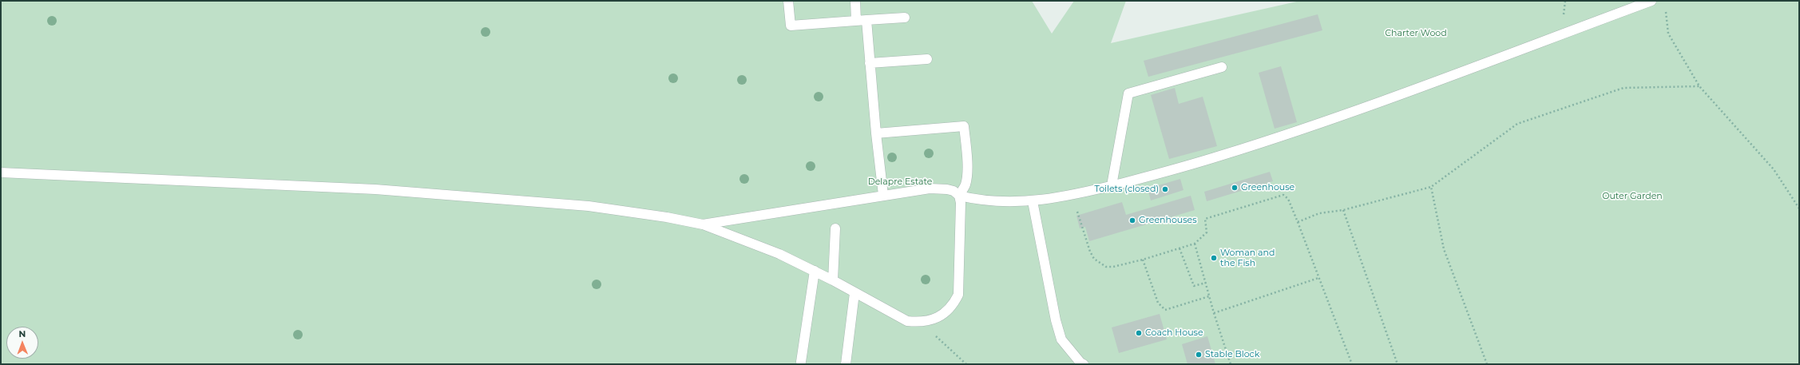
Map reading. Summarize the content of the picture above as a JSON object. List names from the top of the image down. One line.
{"parks":["Charter Wood","Delapre Estate","Outer Garden"],"places":["Greenhouse","Toilets (closed)","Greenhouses","Woman and the Fish","Coach House","Stable Block"],"north":"top"}
